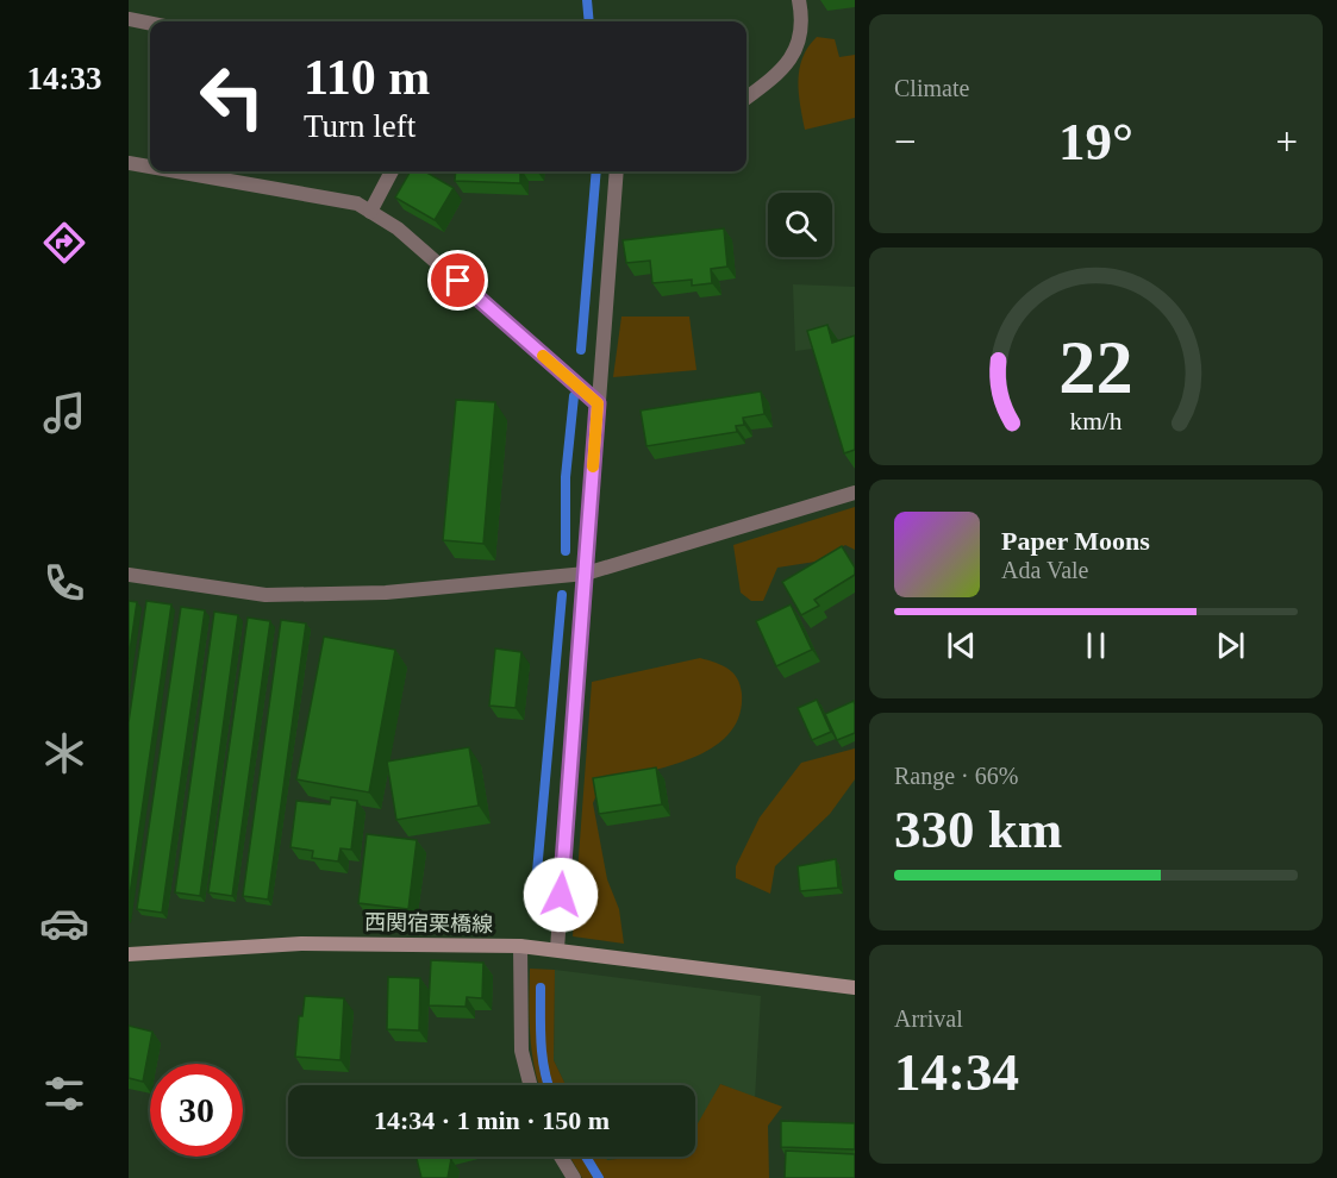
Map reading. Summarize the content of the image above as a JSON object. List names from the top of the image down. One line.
{"streets":{"main road":["西関宿栗橋線"]},"page":{"tabs":"14:33","tile":["Climate",["Range · 66%","330 km"],["Arrival","14:34"]],"turn":["110 m","Turn left"],"heat":["−","19°","+"],"song":["Paper Moons","Ada Vale"],"limit":"30","trip":"14:34 · 1 min · 150 m","gauge":["22","km/h"]}}
